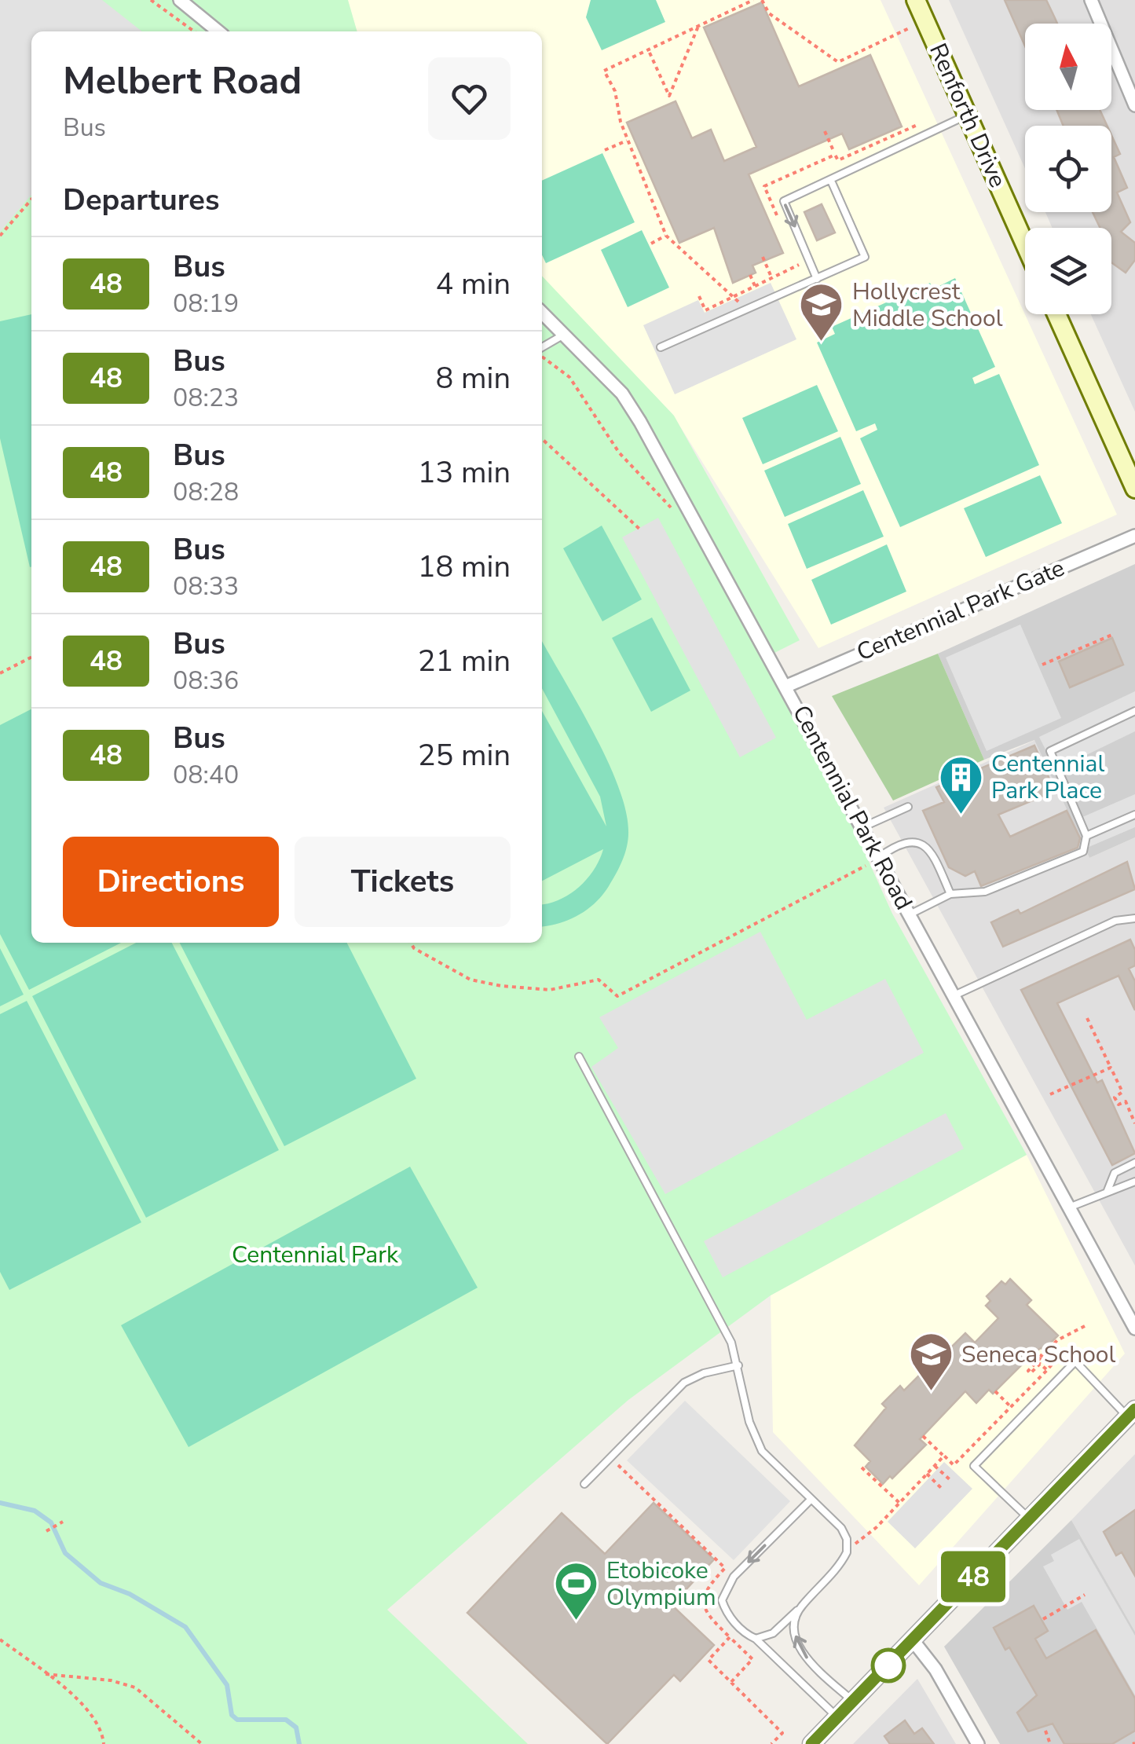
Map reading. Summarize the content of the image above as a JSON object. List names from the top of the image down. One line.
{"streets":{"main road":["Renforth Drive"],"street":["Centennial Park Gate","Centennial Park Road"]},"crossings":[["Centennial Park Gate","Centennial Park Road"]],"parks":["Centennial Park"],"places":{"school or university":["Hollycrest Middle School","Seneca School"],"building":["Centennial Park Place"],"sports":["Etobicoke Olympium"]},"lines":["bus line 48"],"north":"top","page":{"on_map":"48","heading":[["Melbert Road","Bus"],"Departures"],"list":[{"mark":"48","name":"Bus","note":"08:19","value":"4 min"},{"mark":"48","name":"Bus","note":"08:23","value":"8 min"},{"mark":"48","name":"Bus","note":"08:28","value":"13 min"},{"mark":"48","name":"Bus","note":"08:33","value":"18 min"},{"mark":"48","name":"Bus","note":"08:36","value":"21 min"},{"mark":"48","name":"Bus","note":"08:40","value":"25 min"}],"buttons":["Directions","Tickets"]}}
